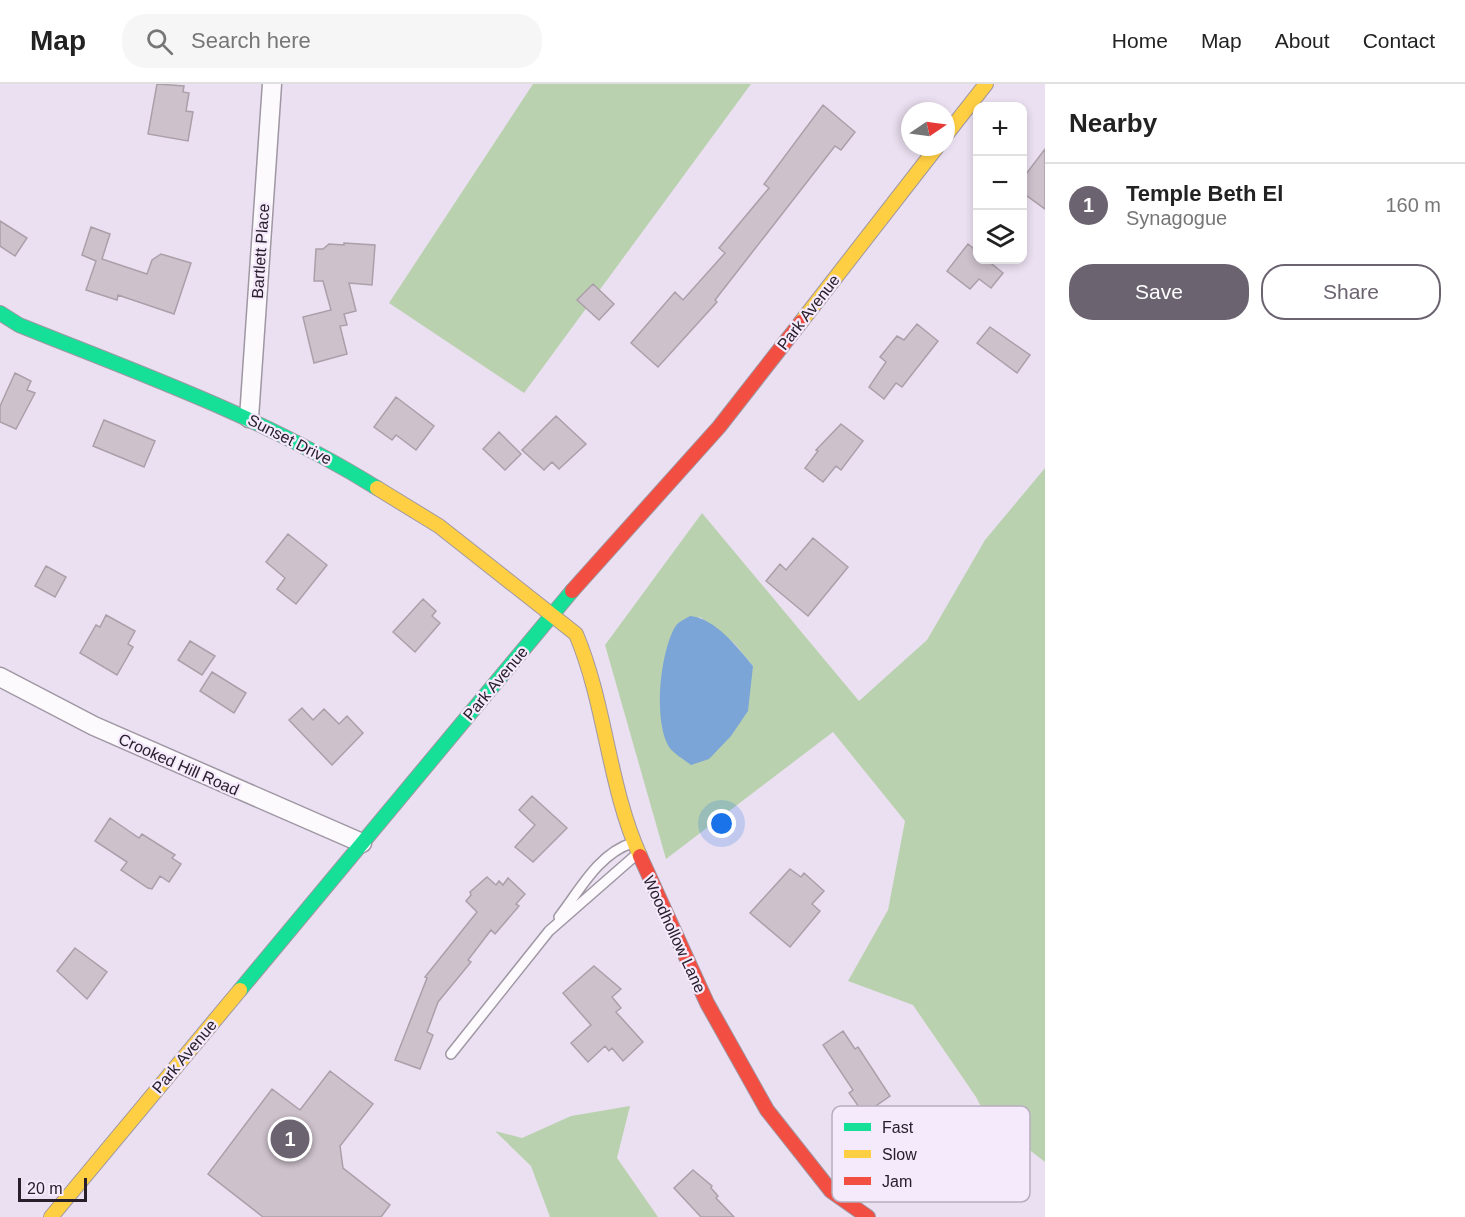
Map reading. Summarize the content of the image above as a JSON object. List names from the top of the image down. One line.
{"streets":{"main road":["Park Avenue","Sunset Drive","Woodhollow Lane"],"street":["Bartlett Place","Crooked Hill Road"]},"crossings":[["Bartlett Place","Sunset Drive"],["Park Avenue","Sunset Drive"],["Park Avenue","Crooked Hill Road"],["Park Avenue","Woodhollow Lane"],["Sunset Drive","Woodhollow Lane"]],"legend":["Fast","Slow","Jam"],"scale_bar":"20 m","north":"right","page":{"header":"Map","search":"Search here","nav":["Home","Map","About","Contact"],"heading":"Nearby","map_buttons":["+","−"],"list":[{"mark":"1","name":"Temple Beth El","note":"Synagogue","value":"160 m"}],"buttons":["Save","Share"],"pins":"1","scale":"20 m"}}
